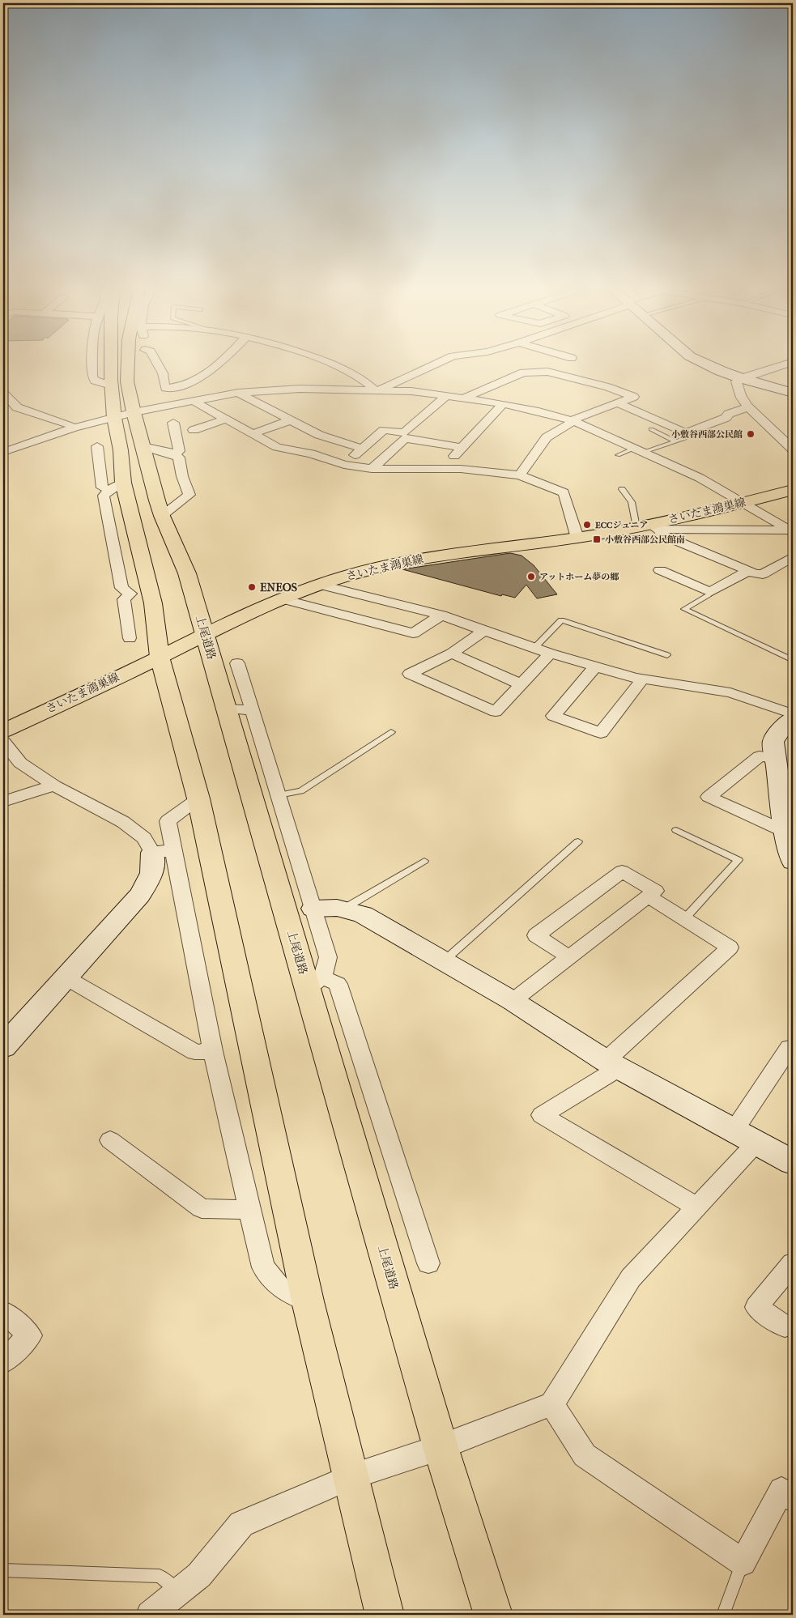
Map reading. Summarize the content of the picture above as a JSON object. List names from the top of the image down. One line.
{"streets":{"main road":["さいたま鴻巣線","上尾道路"]},"crossings":[["さいたま鴻巣線","上尾道路"]],"places":{"other":["小敷谷西部公民館","ECCジュニア","アットホーム夢の郷","ENEOS"],"transit":["小敷谷西部公民館南"]}}
